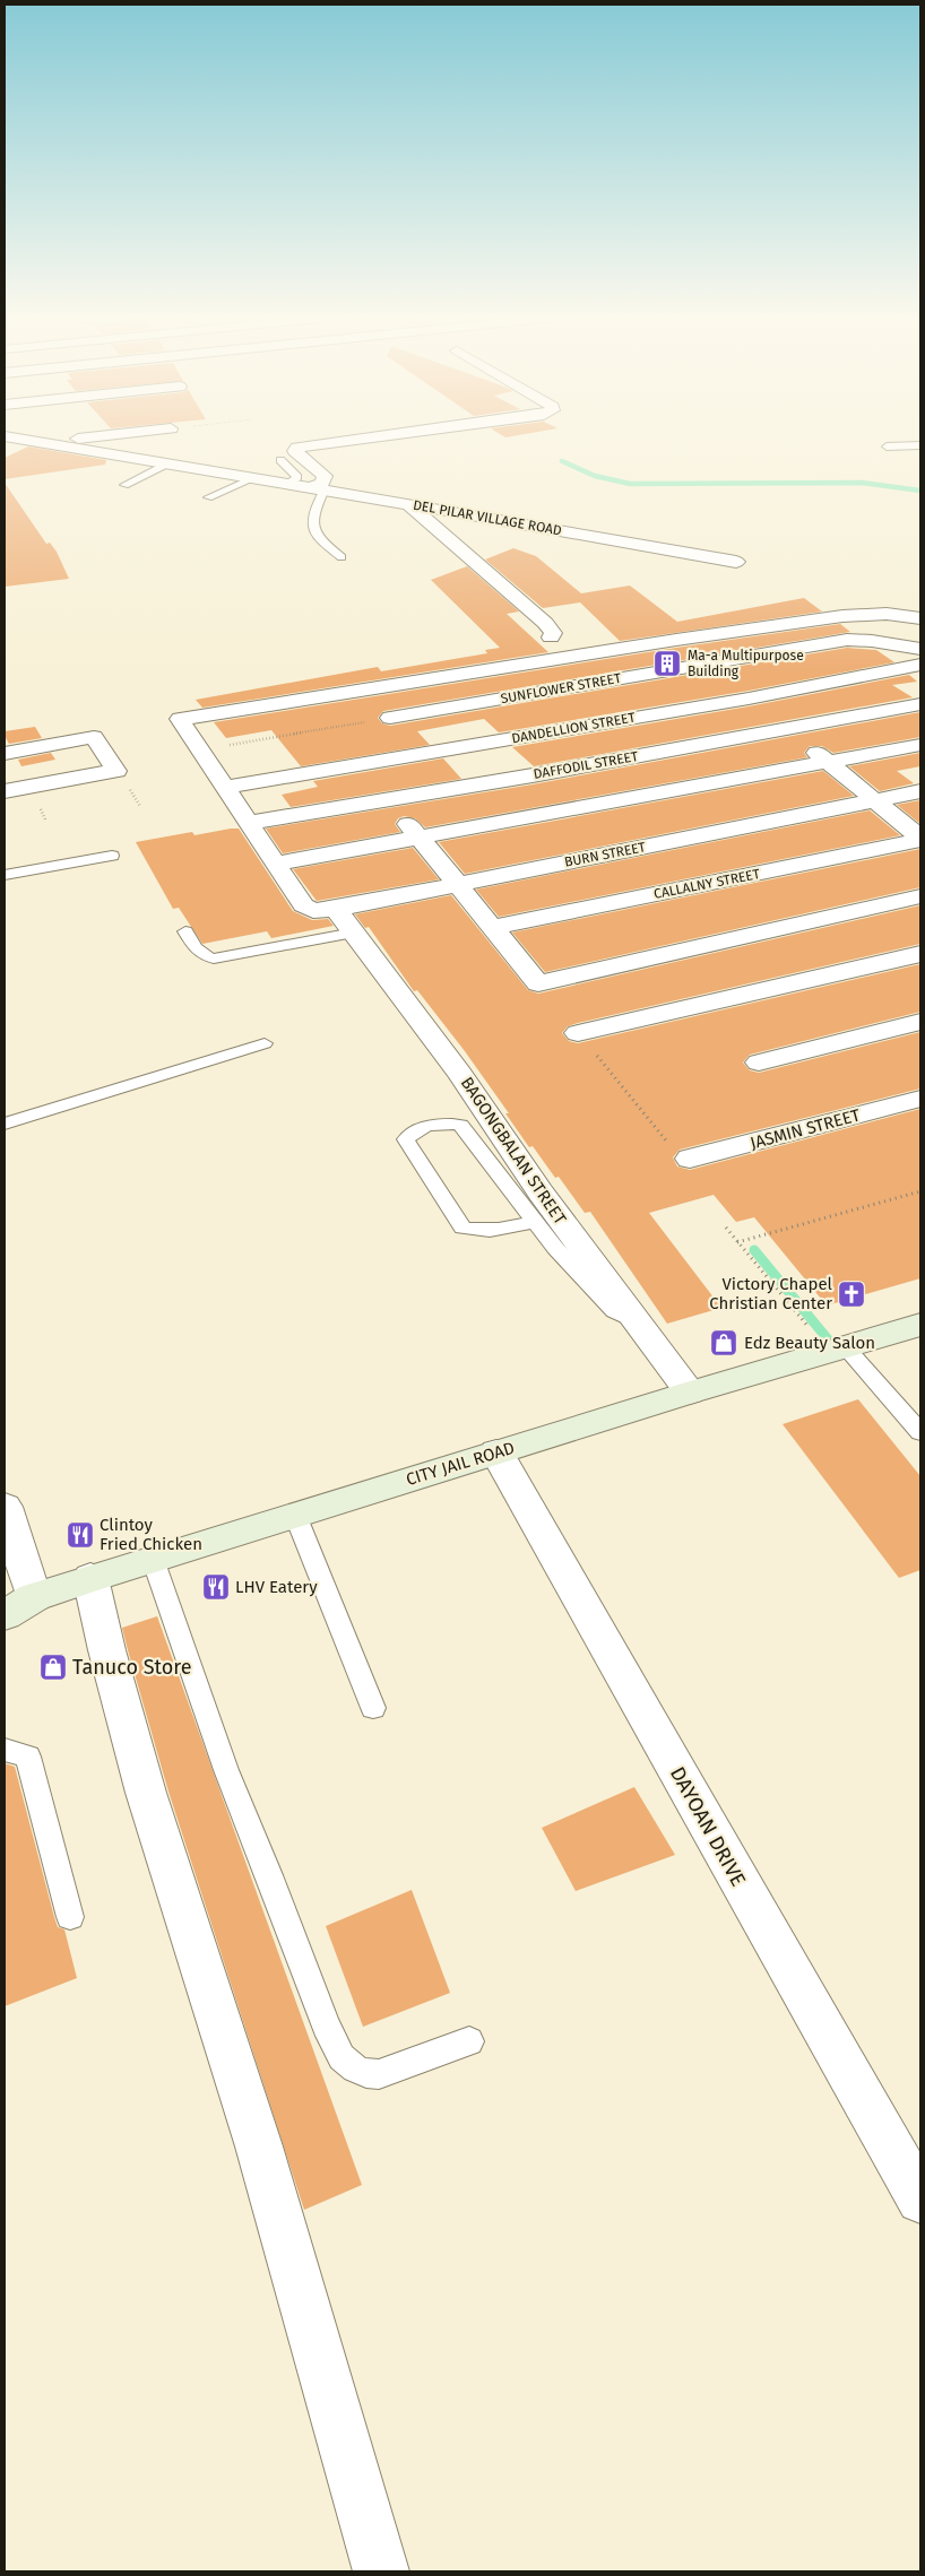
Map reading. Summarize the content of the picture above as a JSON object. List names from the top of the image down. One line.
{"streets":{"street":["DEL PILAR VILLAGE ROAD","SUNFLOWER STREET","DANDELLION STREET","DAFFODIL STREET","BURN STREET","CALLALNY STREET","JASMIN STREET","BAGONGBALAN STREET","CITY JAIL ROAD","DAYOAN DRIVE"]},"crossings":[["BURN STREET","BAGONGBALAN STREET"],["BAGONGBALAN STREET","CITY JAIL ROAD"],["CITY JAIL ROAD","DAYOAN DRIVE"]],"places":{"building":["Ma-a Multipurpose Building"],"church":["Victory Chapel Christian Center"],"shop":["Edz Beauty Salon","Tanuco Store"],"restaurant":["Clintoy Fried Chicken","LHV Eatery"]}}
